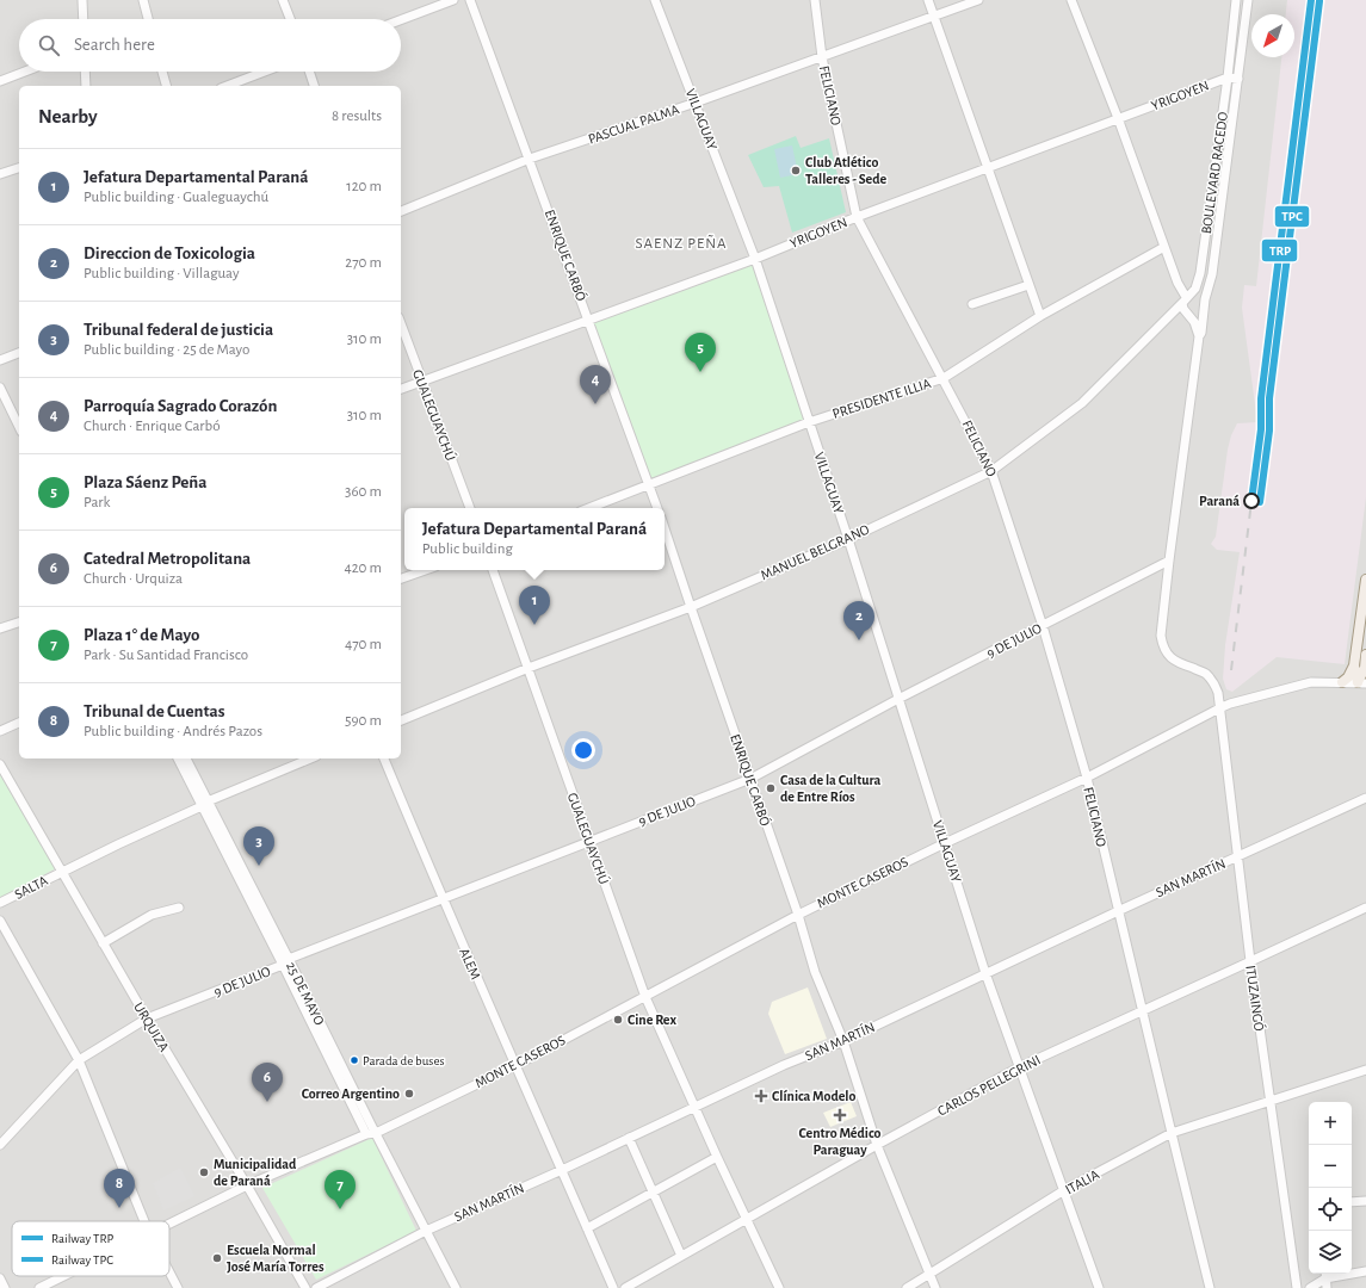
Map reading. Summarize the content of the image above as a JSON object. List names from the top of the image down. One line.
{"streets":{"street":["FELICIANO","YRIGOYEN","VILLAGUAY","PASCUAL PALMA","BOULEVARD RACEDO","ENRIQUE CARBÓ","PRESIDENTE ILLIA","GUALEGUAYCHÚ","MANUEL BELGRANO","9 DE JULIO","SAN MARTÍN","MONTE CASEROS","SALTA","ALEM","25 DE MAYO","ITUZAINGÓ","URQUIZA","CARLOS PELLEGRINI","ITALIA"]},"crossings":[["FELICIANO","YRIGOYEN"],["FELICIANO","PASCUAL PALMA"],["FELICIANO","PRESIDENTE ILLIA"],["FELICIANO","MANUEL BELGRANO"],["FELICIANO","9 DE JULIO"],["FELICIANO","SAN MARTÍN"],["FELICIANO","MONTE CASEROS"],["FELICIANO","CARLOS PELLEGRINI"],["FELICIANO","ITALIA"],["YRIGOYEN","VILLAGUAY"],["YRIGOYEN","BOULEVARD RACEDO"],["YRIGOYEN","ENRIQUE CARBÓ"],["YRIGOYEN","GUALEGUAYCHÚ"],["VILLAGUAY","PASCUAL PALMA"],["VILLAGUAY","PRESIDENTE ILLIA"],["VILLAGUAY","MANUEL BELGRANO"],["VILLAGUAY","9 DE JULIO"],["VILLAGUAY","SAN MARTÍN"],["VILLAGUAY","MONTE CASEROS"],["VILLAGUAY","CARLOS PELLEGRINI"],["VILLAGUAY","ITALIA"],["PASCUAL PALMA","ENRIQUE CARBÓ"],["BOULEVARD RACEDO","MANUEL BELGRANO"],["BOULEVARD RACEDO","9 DE JULIO"],["BOULEVARD RACEDO","MONTE CASEROS"],["BOULEVARD RACEDO","ITUZAINGÓ"],["ENRIQUE CARBÓ","PRESIDENTE ILLIA"],["ENRIQUE CARBÓ","MANUEL BELGRANO"],["ENRIQUE CARBÓ","9 DE JULIO"],["ENRIQUE CARBÓ","SAN MARTÍN"],["ENRIQUE CARBÓ","MONTE CASEROS"],["ENRIQUE CARBÓ","CARLOS PELLEGRINI"],["ENRIQUE CARBÓ","ITALIA"],["GUALEGUAYCHÚ","MANUEL BELGRANO"],["GUALEGUAYCHÚ","9 DE JULIO"],["GUALEGUAYCHÚ","SAN MARTÍN"],["GUALEGUAYCHÚ","MONTE CASEROS"],["GUALEGUAYCHÚ","CARLOS PELLEGRINI"],["9 DE JULIO","ALEM"],["9 DE JULIO","25 DE MAYO"],["9 DE JULIO","URQUIZA"],["SAN MARTÍN","ALEM"],["SAN MARTÍN","25 DE MAYO"],["SAN MARTÍN","ITUZAINGÓ"],["MONTE CASEROS","ALEM"],["MONTE CASEROS","25 DE MAYO"],["MONTE CASEROS","ITUZAINGÓ"],["MONTE CASEROS","URQUIZA"],["SALTA","URQUIZA"],["ITUZAINGÓ","CARLOS PELLEGRINI"],["ITUZAINGÓ","ITALIA"]],"districts":["SAENZ PEÑA"],"places":{"other":["Club Atlético Talleres - Sede","Paraná","Casa de la Cultura de Entre Ríos","Cine Rex","Parada de buses","Correo Argentino","Municipalidad de Paraná","Escuela Normal José María Torres"],"health":["Clínica Modelo","Centro Médico Paraguay"]},"lines":["rail line TRP","rail line TPC"],"legend":["Railway TRP","Railway TPC"],"north":"bottom left","page":{"search":"Search here","heading":["Nearby","8 results"],"list":[{"mark":"1","name":"Jefatura Departamental Paraná","note":"Public building · Gualeguaychú","value":"120 m"},{"mark":"2","name":"Direccion de Toxicologia","note":"Public building · Villaguay","value":"270 m"},{"mark":"3","name":"Tribunal federal de justicia","note":"Public building · 25 de Mayo","value":"310 m"},{"mark":"4","name":"Parroquía Sagrado Corazón","note":"Church · Enrique Carbó","value":"310 m"},{"mark":"5","name":"Plaza Sáenz Peña","note":"Park","value":"360 m"},{"mark":"6","name":"Catedral Metropolitana","note":"Church · Urquiza","value":"420 m"},{"mark":"7","name":"Plaza 1° de Mayo","note":"Park · Su Santidad Francisco","value":"470 m"},{"mark":"8","name":"Tribunal de Cuentas","note":"Public building · Andrés Pazos","value":"590 m"}],"pins":["5","4","1","2","3","6","8","7"],"popup":["Jefatura Departamental Paraná","Public building"],"map_buttons":["+","−"]}}
